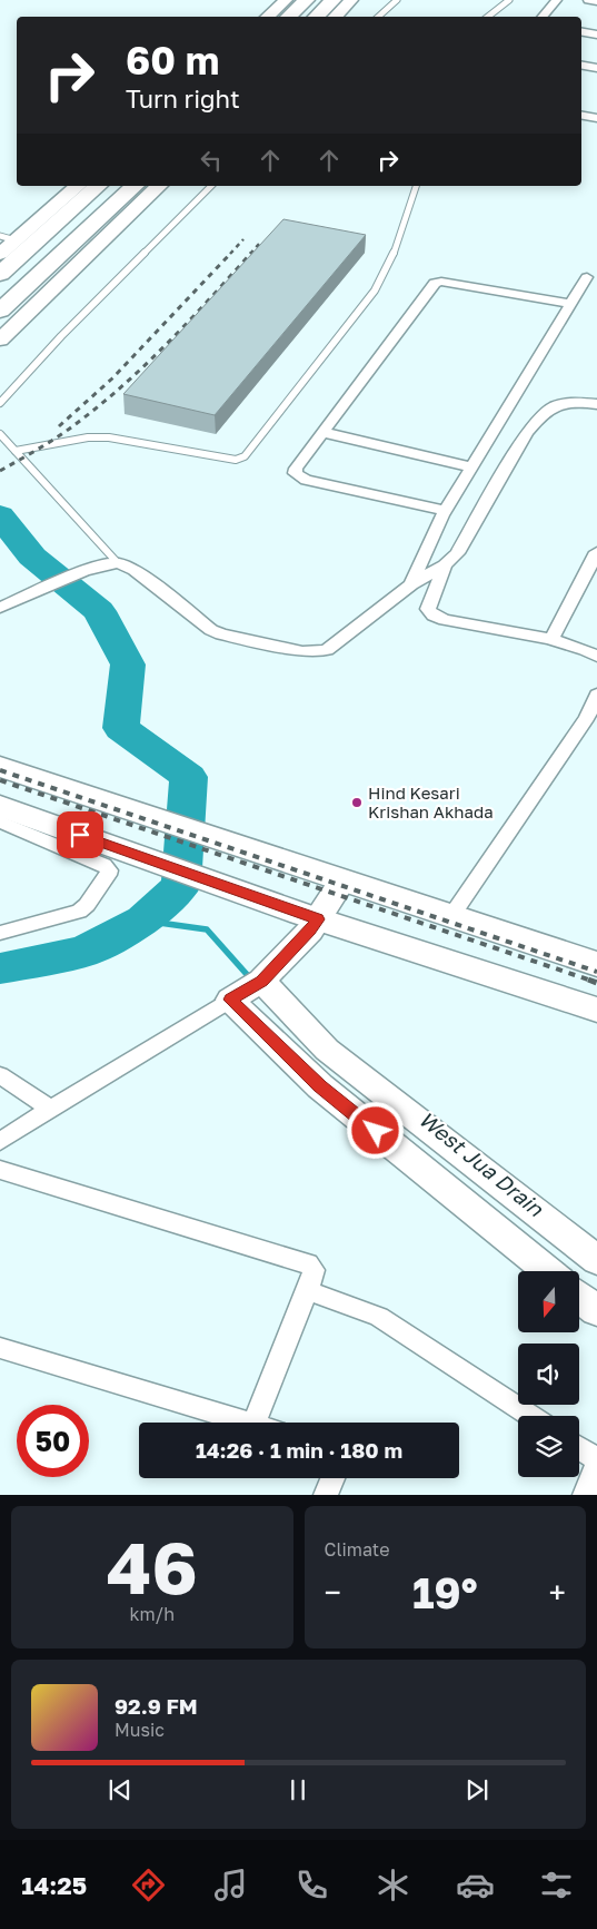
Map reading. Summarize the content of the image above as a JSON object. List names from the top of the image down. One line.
{"water":["West Jua Drain"],"places":["Hind Kesari Krishan Akhada"],"north":"bottom","page":{"turn":["60 m","Turn right"],"limit":"50","trip":"14:26 · 1 min · 180 m","tile":[["46","km/h"],"Climate"],"heat":["−","19°","+"],"song":["92.9 FM","Music"],"tabs":"14:25"}}
